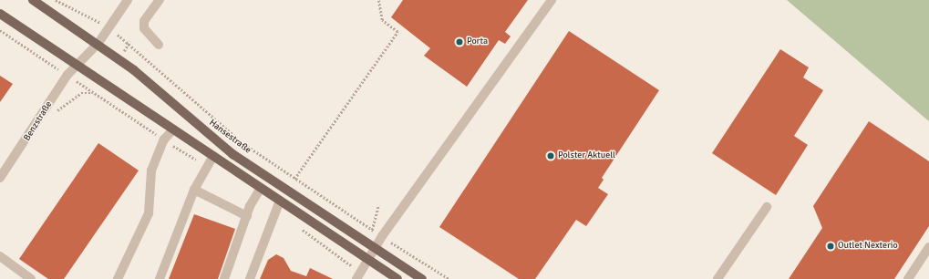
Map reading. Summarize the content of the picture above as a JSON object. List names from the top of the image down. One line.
{"streets":{"main road":["Hansestraße"],"street":["Benzstraße"]},"crossings":[["Benzstraße","Hansestraße"]],"places":["Porta","Polster Aktuell","Outlet Nexterio"]}
